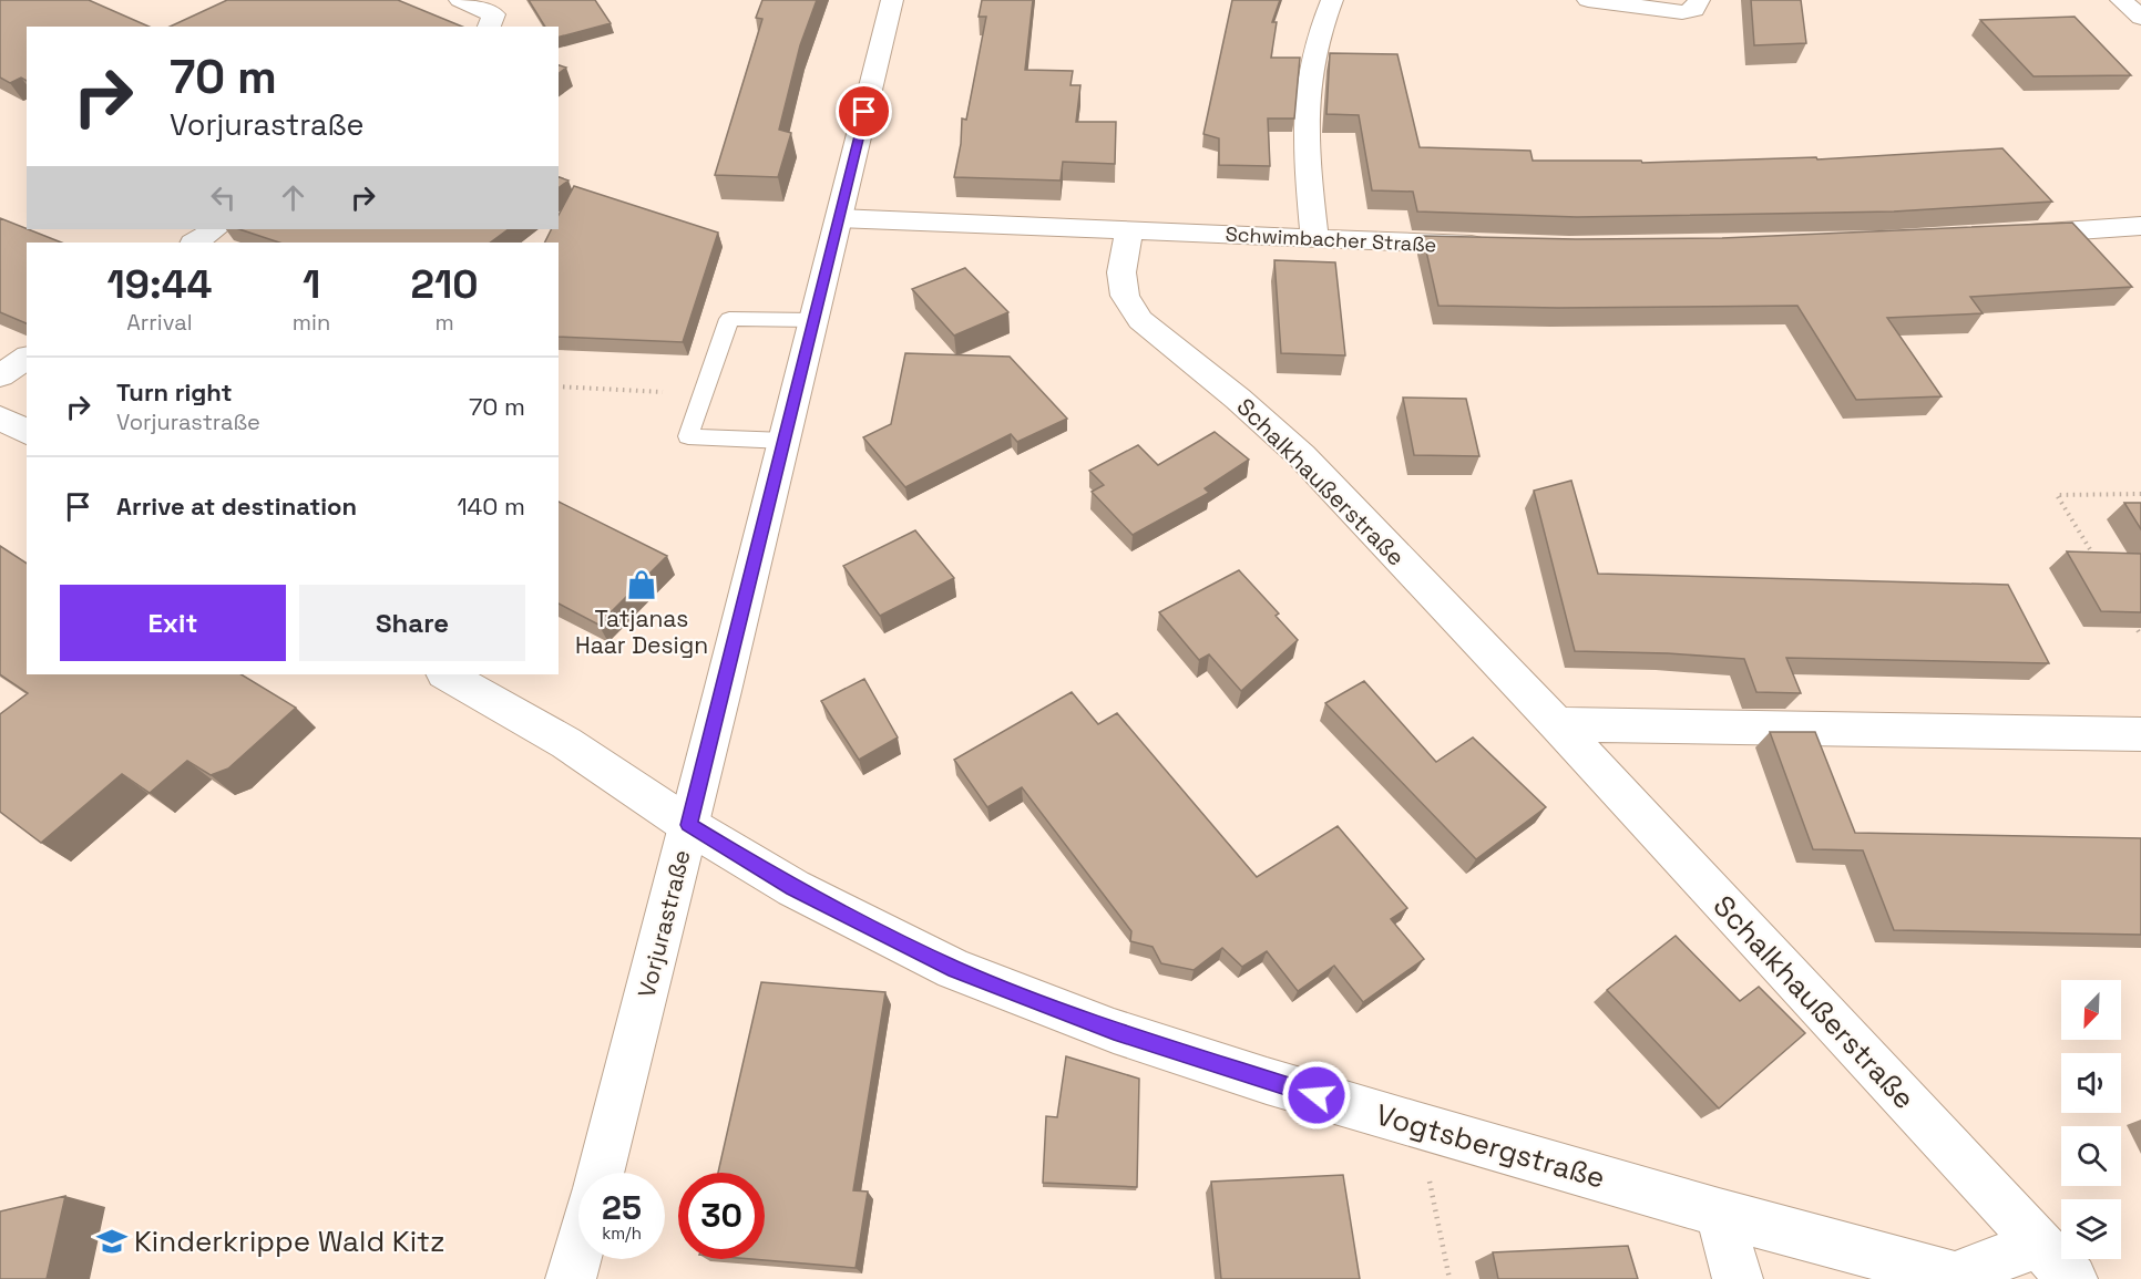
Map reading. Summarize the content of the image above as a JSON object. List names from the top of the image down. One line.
{"streets":{"street":["Schwimbacher Straße","Schalkhaußerstraße","Vorjurastraße","Vogtsbergstraße"]},"crossings":[["Schwimbacher Straße","Schalkhaußerstraße"],["Schwimbacher Straße","Vorjurastraße"],["Schalkhaußerstraße","Vogtsbergstraße"],["Vorjurastraße","Vogtsbergstraße"]],"places":{"shop":["Tatjanas Haar Design"],"school or university":["Kinderkrippe Wald Kitz"]},"north":"bottom left","page":{"turn":["70 m","Vorjurastraße"],"eta":["19:44","Arrival","1","min","210","m"],"list":[{"name":"Turn right","note":"Vorjurastraße","value":"70 m"},{"name":"Arrive at destination","value":"140 m"}],"buttons":["Exit","Share"],"speed":"25 km/h","limit":"30"}}
